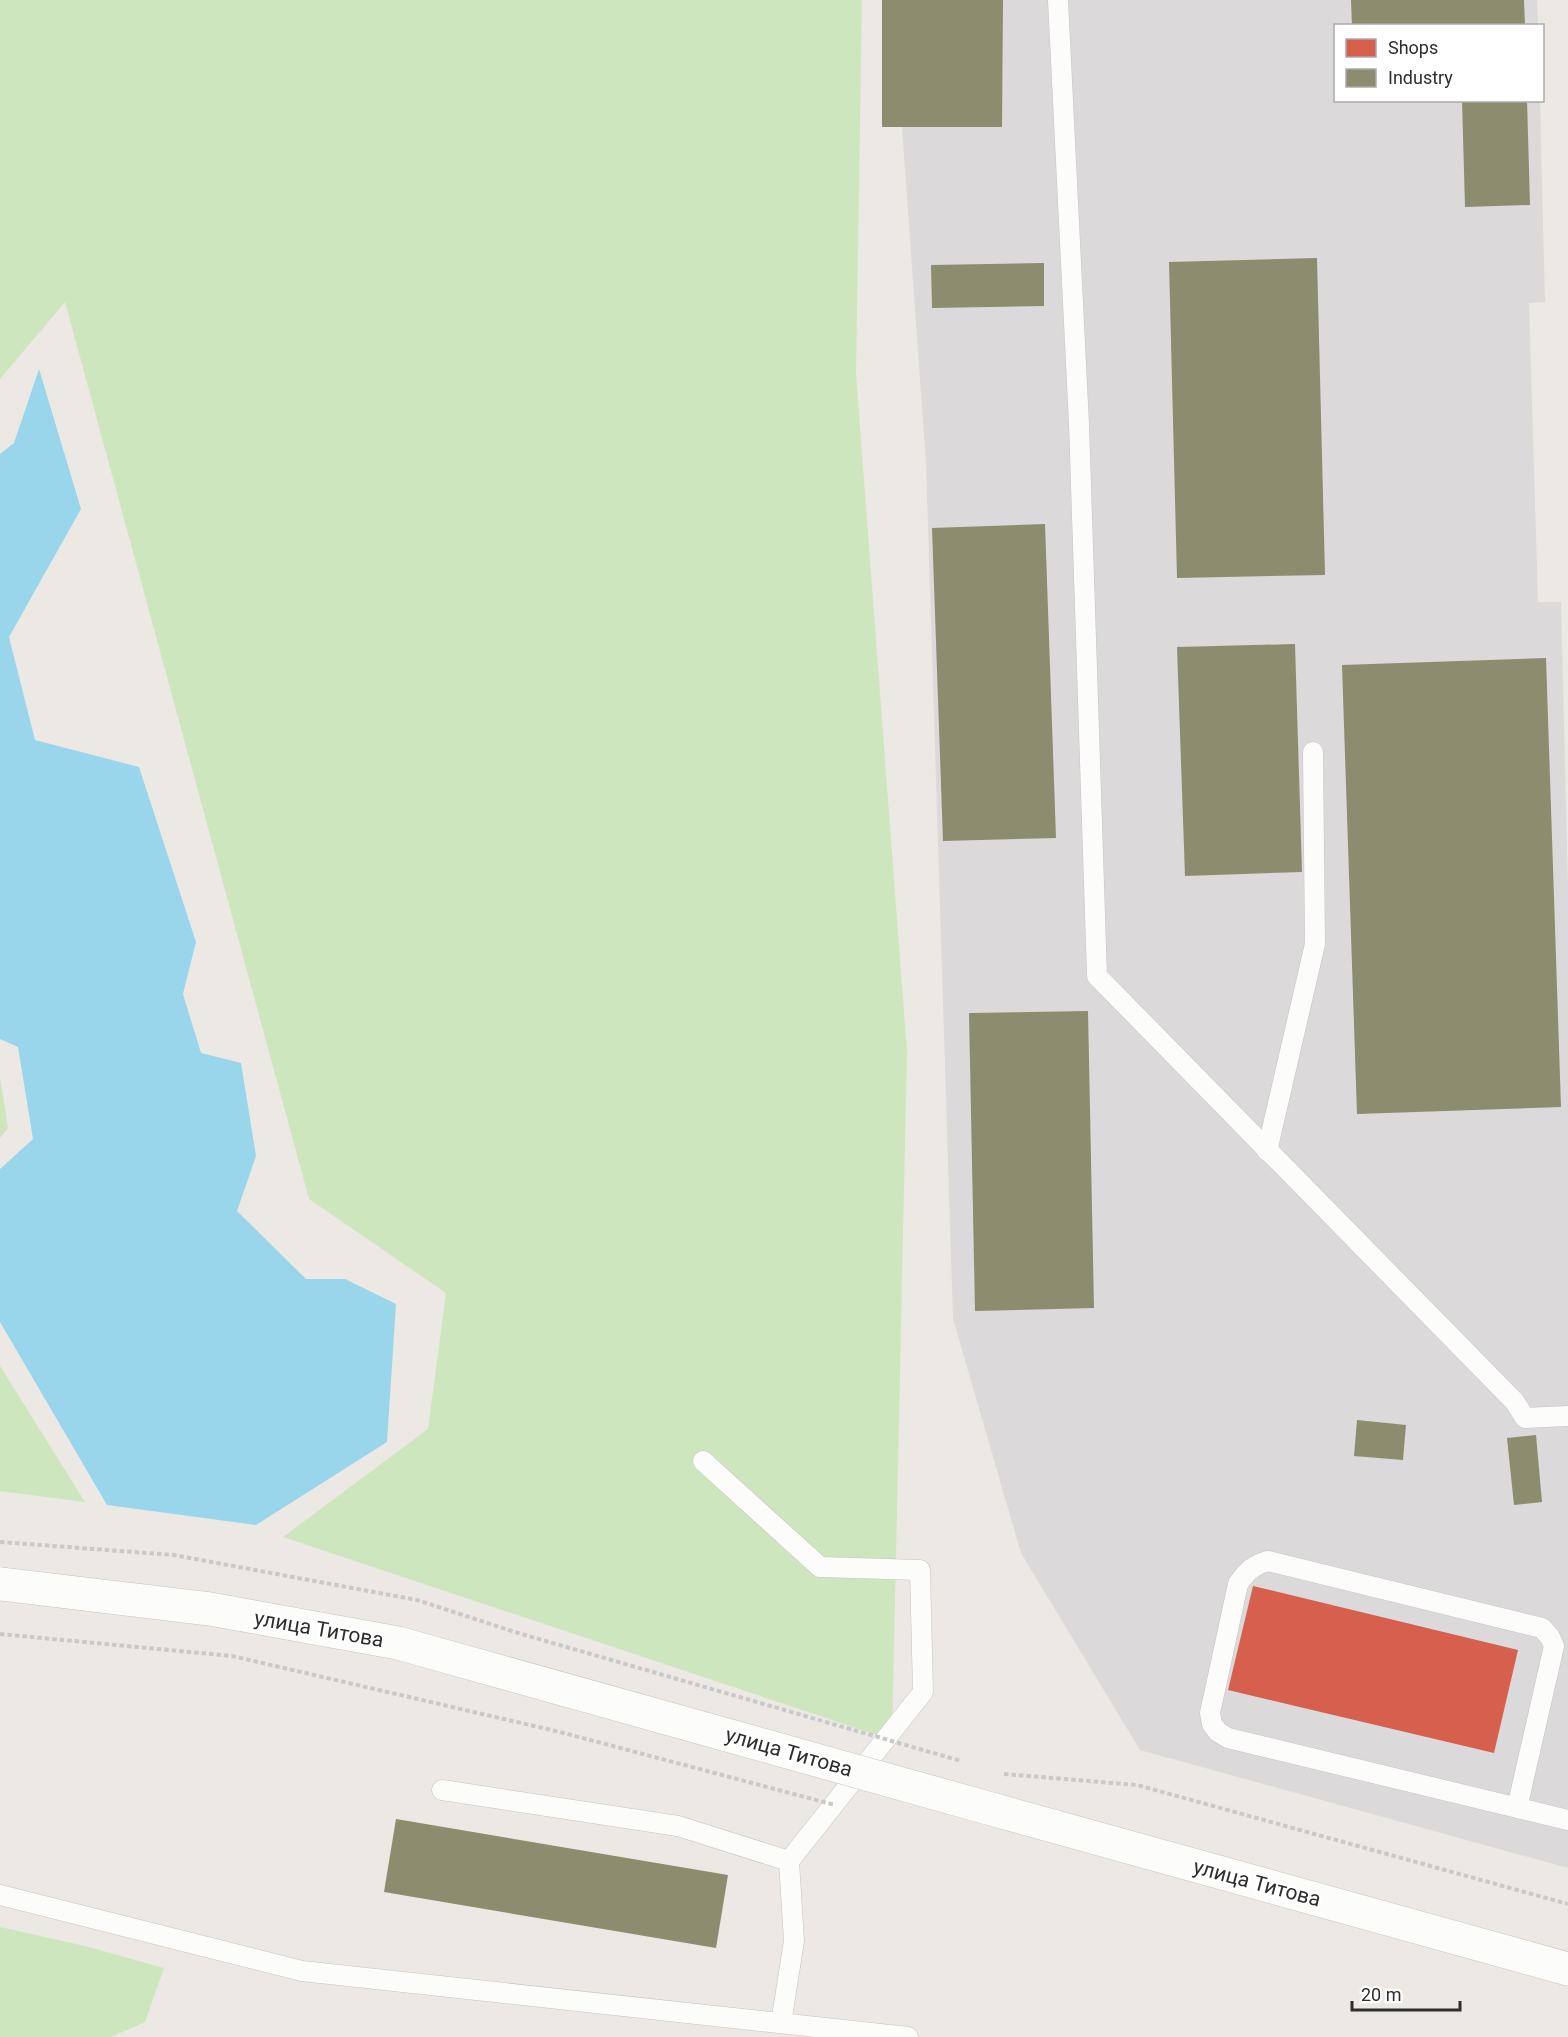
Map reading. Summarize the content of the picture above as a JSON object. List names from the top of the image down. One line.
{"streets":{"main road":["улица Титова"]},"legend":["Shops","Industry"],"scale_bar":"20 m"}
